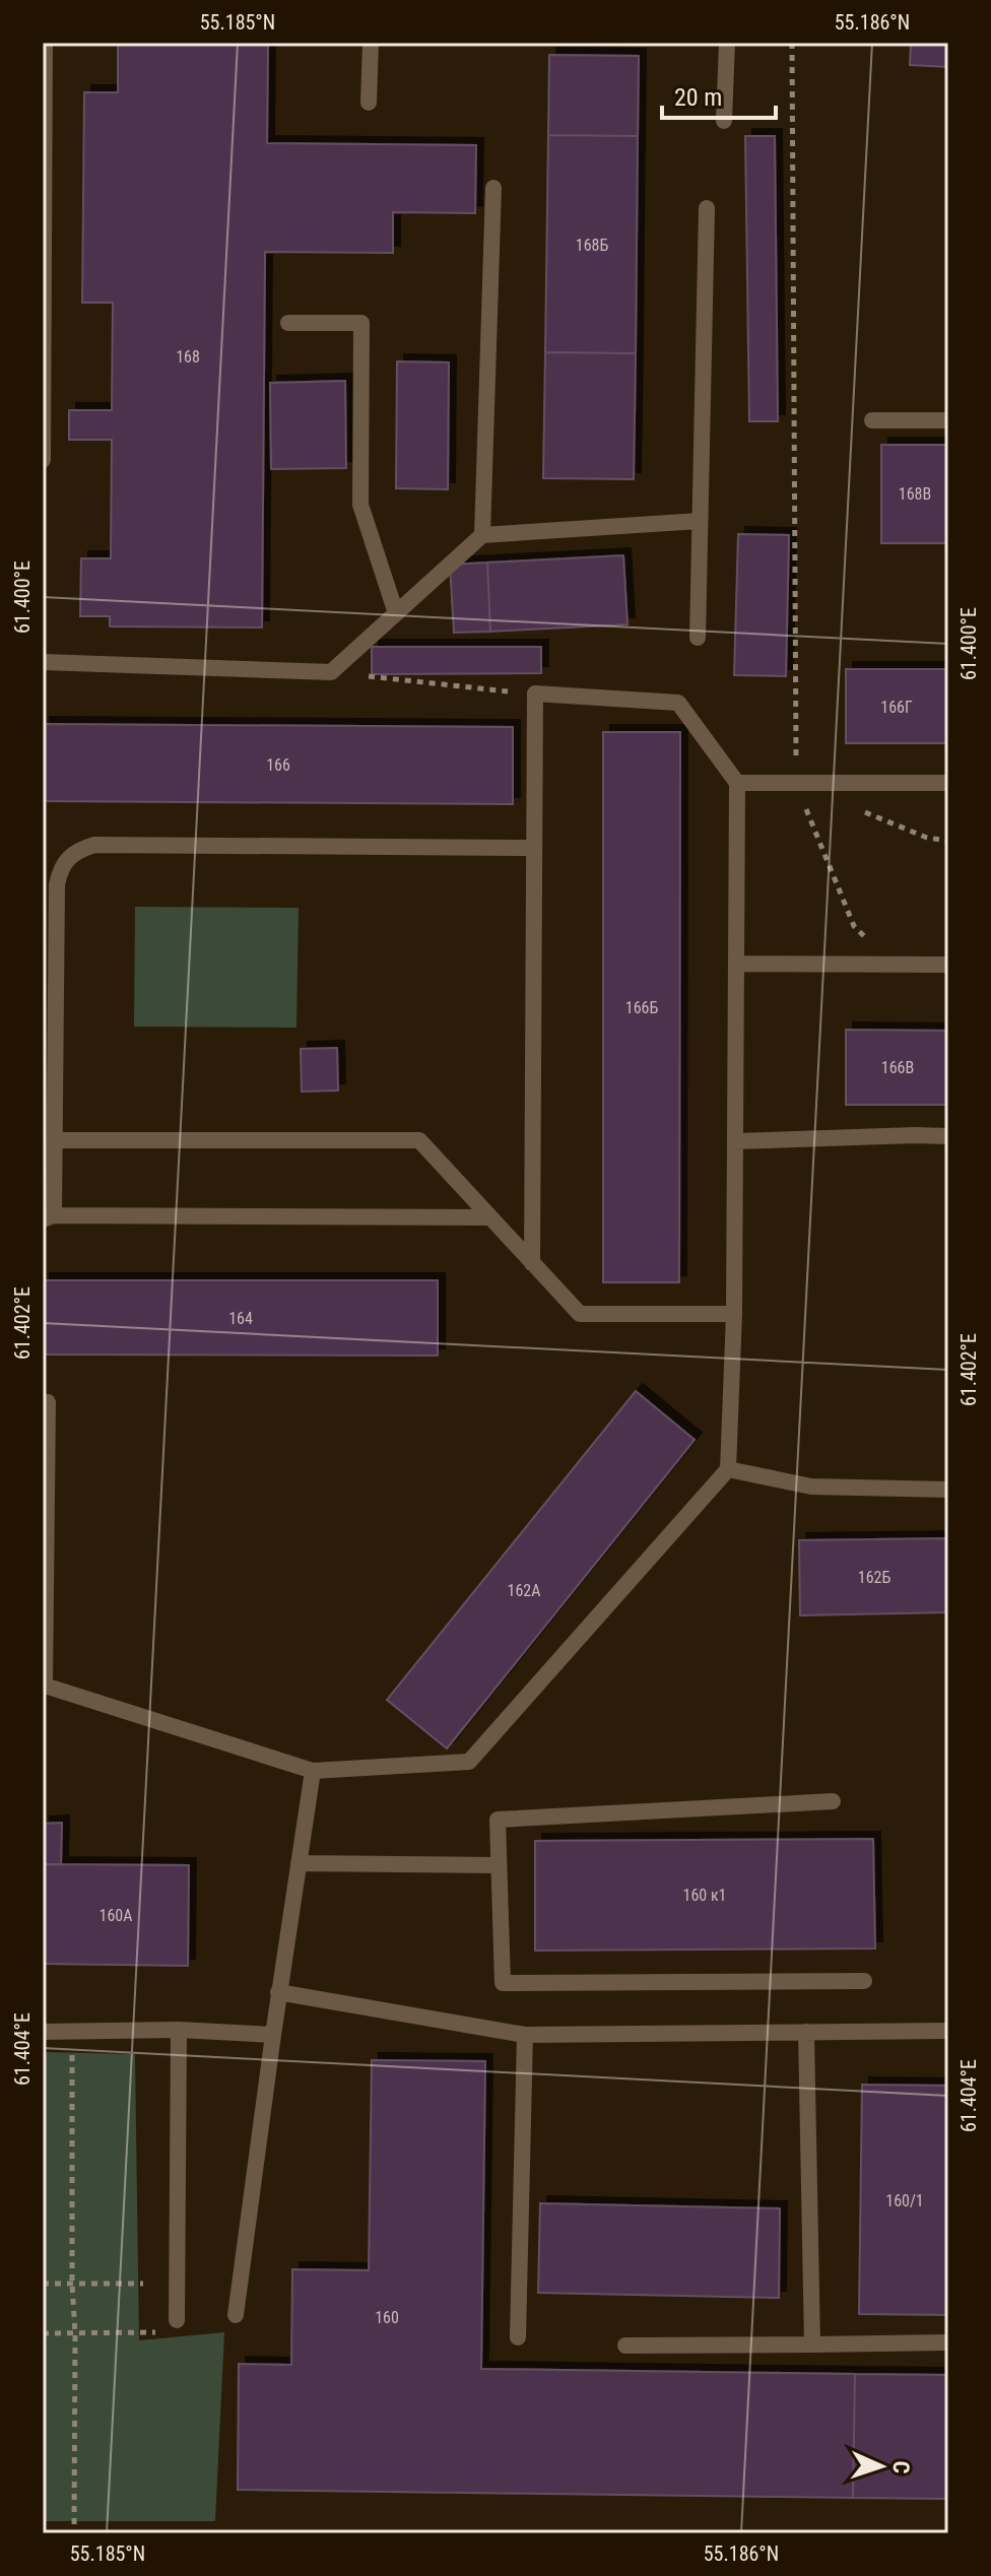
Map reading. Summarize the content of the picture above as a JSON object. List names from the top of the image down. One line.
{"house_numbers":["168Б","168","168В","166Г","166","166Б","166В","164","162Б","162А","160 к1","160А","160/1","160"],"scale_bar":"20 m","north":"right","coordinates":["55.185°N","55.186°N","61.400°E","61.402°E","61.404°E"]}
